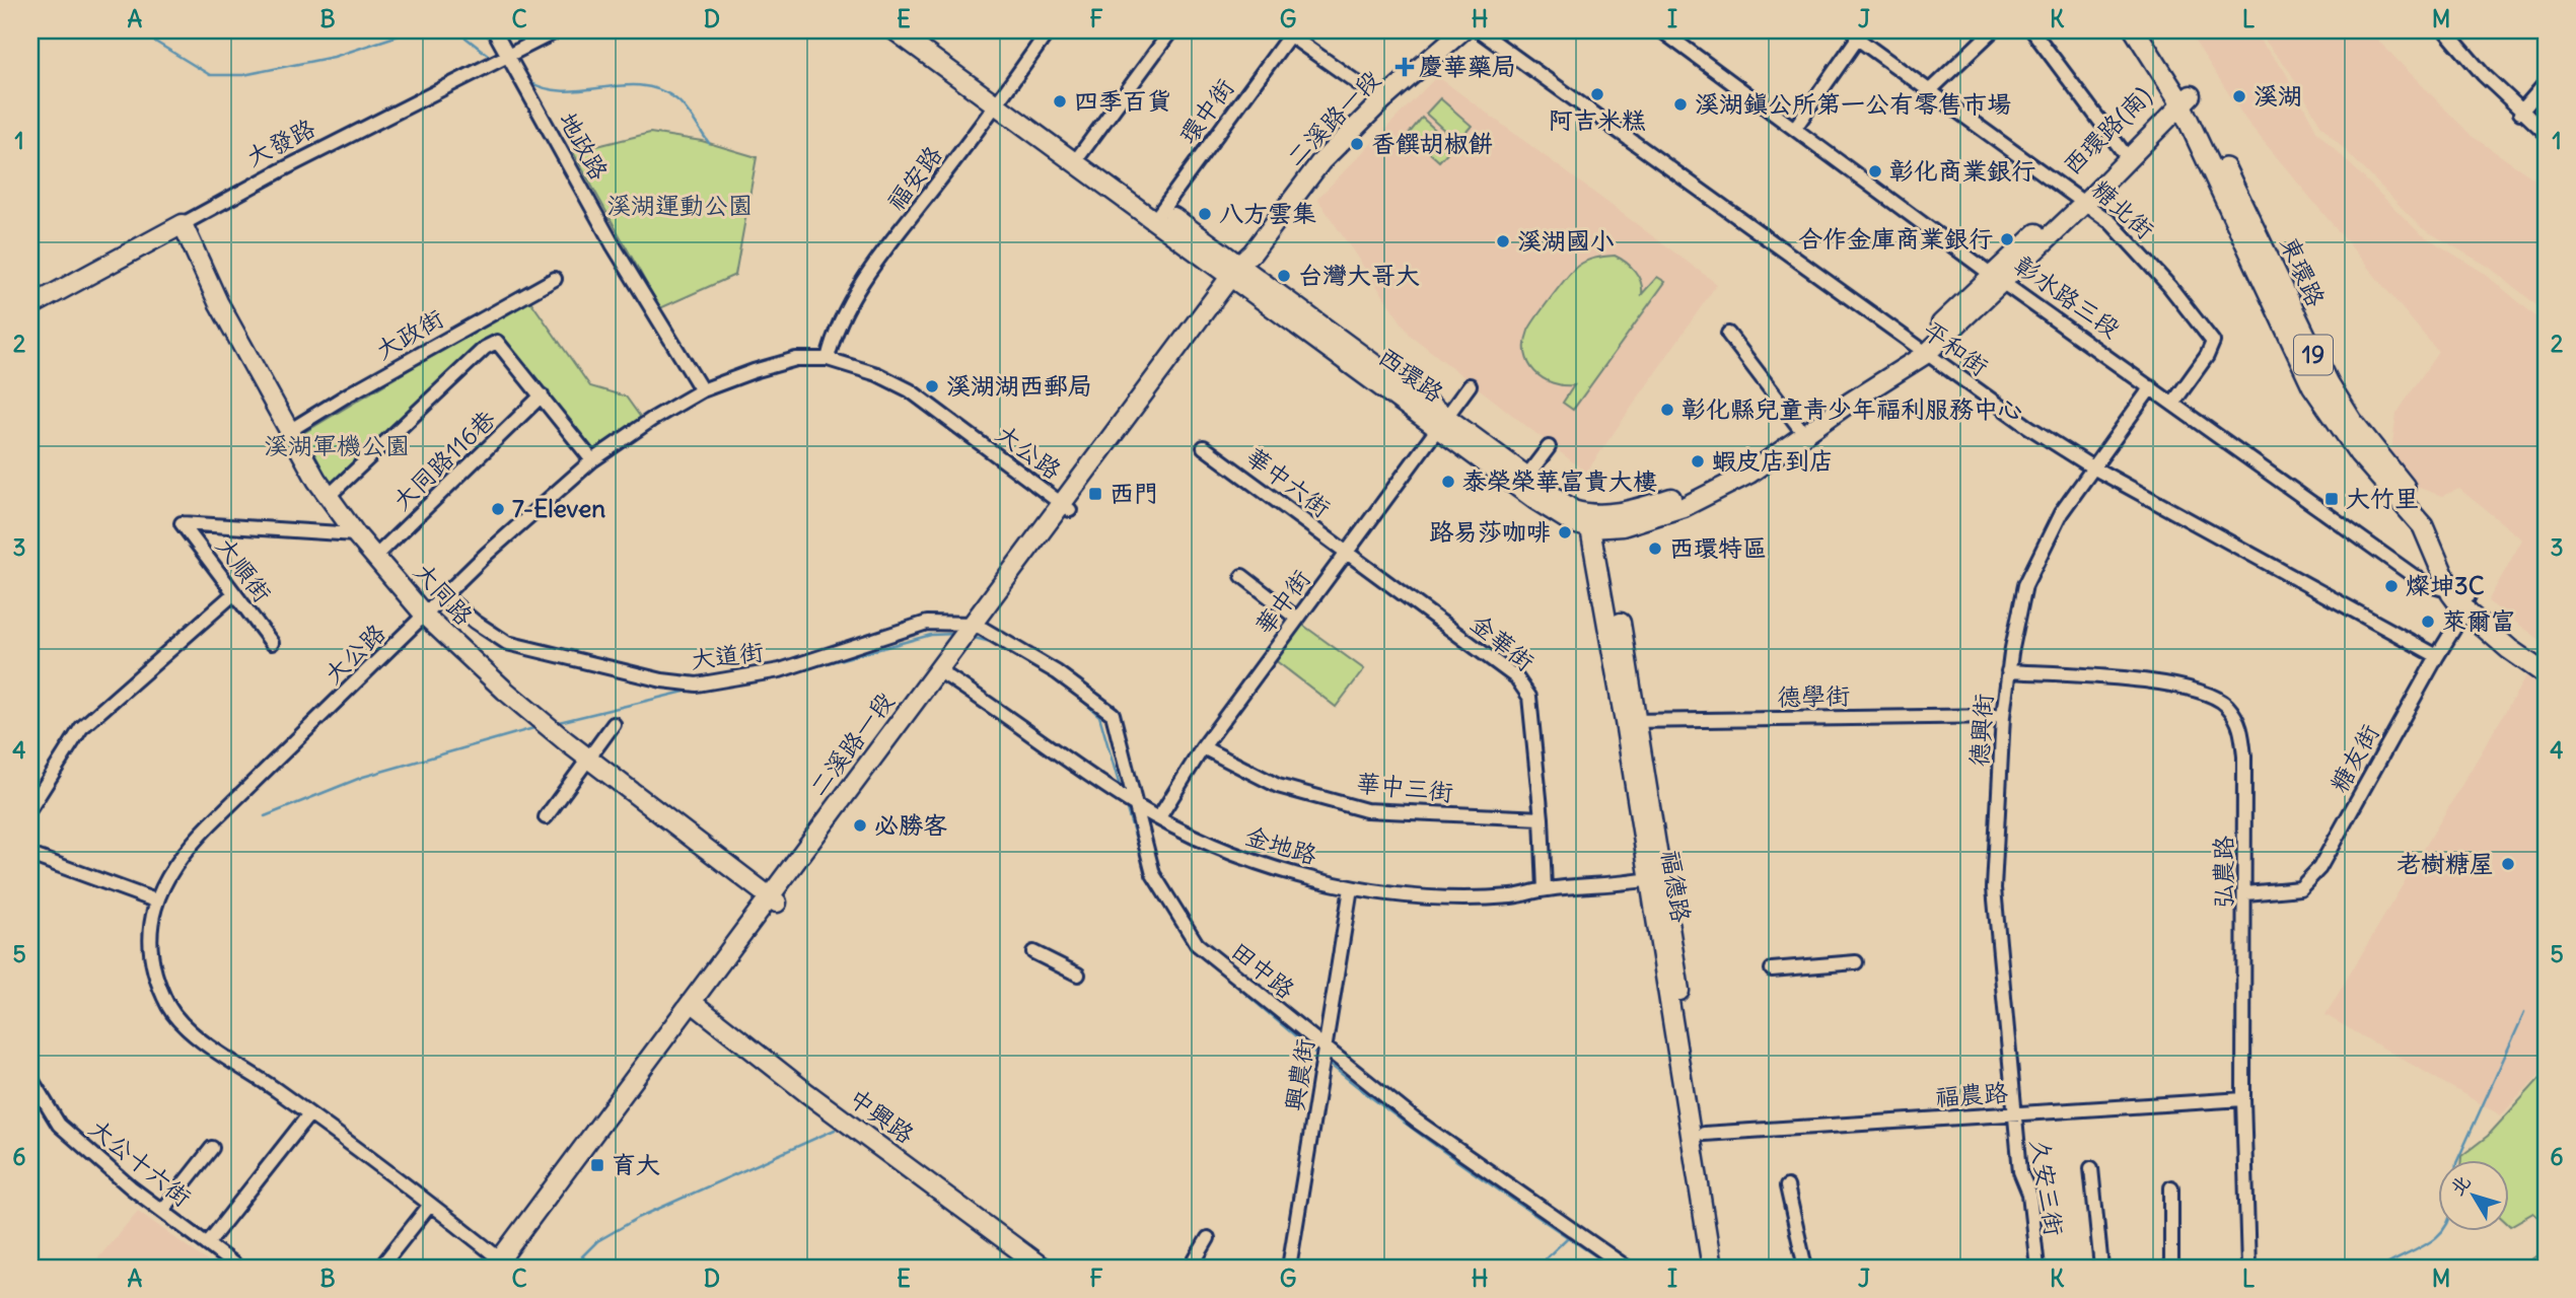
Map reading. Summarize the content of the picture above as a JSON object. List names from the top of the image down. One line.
{"streets":{"main road":["東環路","彰水路三段","19"],"street":["環中街","二溪路一段","西環路(南)","大發路","地政路","福安路","糖北街","大政街","平和街","西環路","大公路","大同路116巷","華中六街","大順街","大同路","華中街","金華街","大道街","德學街","德興街","糖友街","華中三街","金地路","弘農路","福德路","田中路","興農街","福農路","中興路","大公十六街","久安三街"]},"crossings":[["環中街","西環路"],["二溪路一段","西環路"],["二溪路一段","大公路"],["二溪路一段","大同路"],["二溪路一段","大道街"],["二溪路一段","金地路"],["二溪路一段","田中路"],["二溪路一段","中興路"],["西環路(南)","糖北街"],["西環路(南)","東環路"],["西環路(南)","彰水路三段"],["西環路(南)","平和街"],["西環路(南)","西環路"],["大發路","地政路"],["大發路","大同路"],["地政路","大公路"],["福安路","西環路"],["福安路","大公路"],["糖北街","彰水路三段"],["東環路","彰水路三段"],["東環路","19"],["東環路","糖友街"],["彰水路三段","19"],["彰水路三段","德興街"],["彰水路三段","糖友街"],["大政街","大同路"],["平和街","西環路"],["平和街","德興街"],["平和街","糖友街"],["19","糖友街"],["西環路","華中街"],["西環路","福德路"],["大公路","大同路"],["大公路","大道街"],["大同路116巷","大同路"],["華中六街","華中街"],["華中六街","金華街"],["大順街","大同路"],["華中街","金華街"],["華中街","華中三街"],["華中街","金地路"],["金華街","華中三街"],["大道街","田中路"],["德學街","德興街"],["德學街","福德路"],["德興街","弘農路"],["德興街","福農路"],["德興街","久安三街"],["糖友街","弘農路"],["金地路","福德路"],["金地路","田中路"],["金地路","興農街"],["弘農路","福農路"],["福德路","福農路"],["田中路","興農街"],["福農路","久安三街"]],"parks":["溪湖運動公園","溪湖軍機公園"],"places":{"health":["慶華藥局"],"other":["阿吉米糕","溪湖","四季百貨","溪湖鎮公所第一公有零售市場","香饌胡椒餅","彰化商業銀行","八方雲集","合作金庫商業銀行","溪湖國小","台灣大哥大","溪湖湖西郵局","彰化縣兒童青少年福利服務中心","蝦皮店到店","泰榮榮華富貴大樓","7-Eleven","路易莎咖啡","西環特區","燦坤3C","萊爾富","必勝客","老樹糖屋"],"transit":["西門","大竹里","育大"]},"north":"top left","grid":{"columns":["A","B","C","D","E","F","G","H","I","J","K","L","M"],"rows":["1","2","3","4","5","6"]}}
